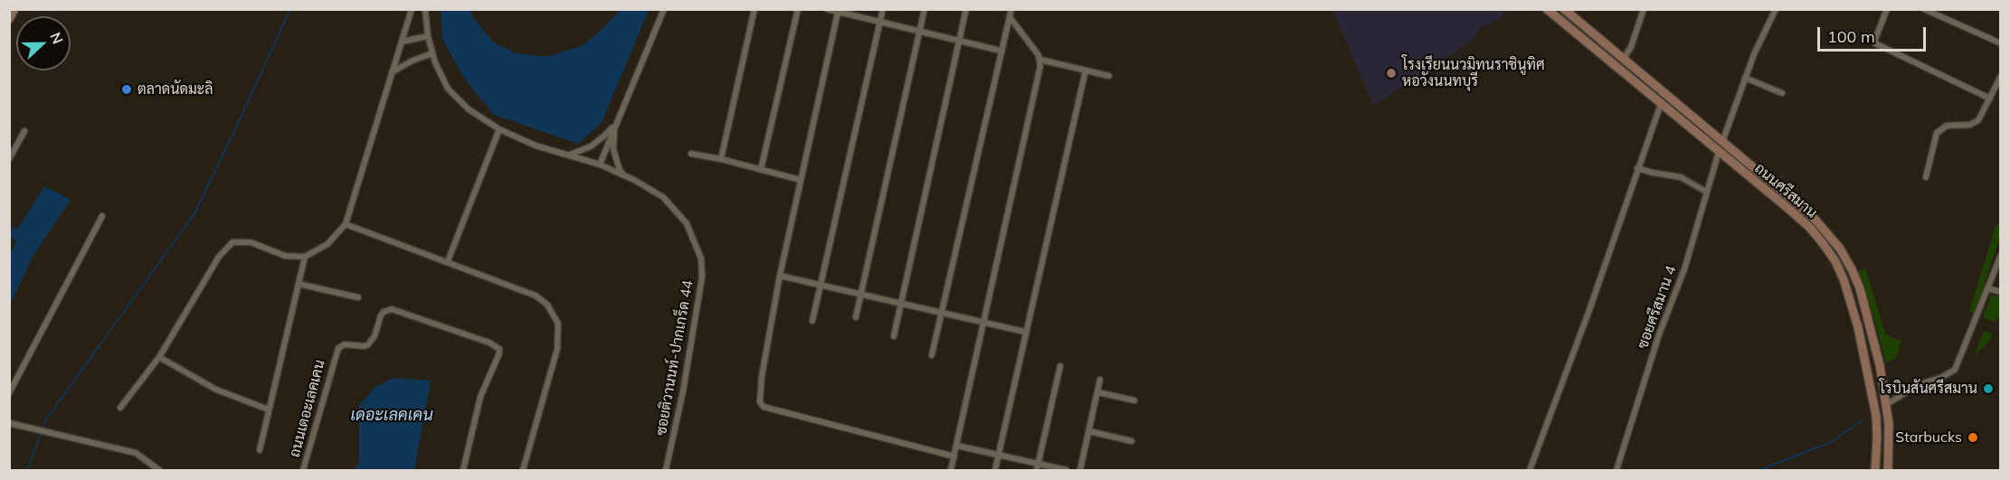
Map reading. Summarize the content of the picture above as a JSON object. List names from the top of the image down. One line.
{"streets":{"main road":["ถนนศรีสมาน"],"street":["ซอยศรีสมาน 4","ซอยติวานนท์-ปากเกร็ด 44","ถนนเดอะเลคเคน"]},"crossings":[["ถนนศรีสมาน","ซอยศรีสมาน 4"]],"water":["เดอะเลคเคน"],"places":["โรงเรียนนวมิทนราชินูทิศ หอวังนนทบุรี","ตลาดนัดมะลิ","โรบินสันศรีสมาน","Starbucks"],"scale_bar":"100 m","north":"right"}
